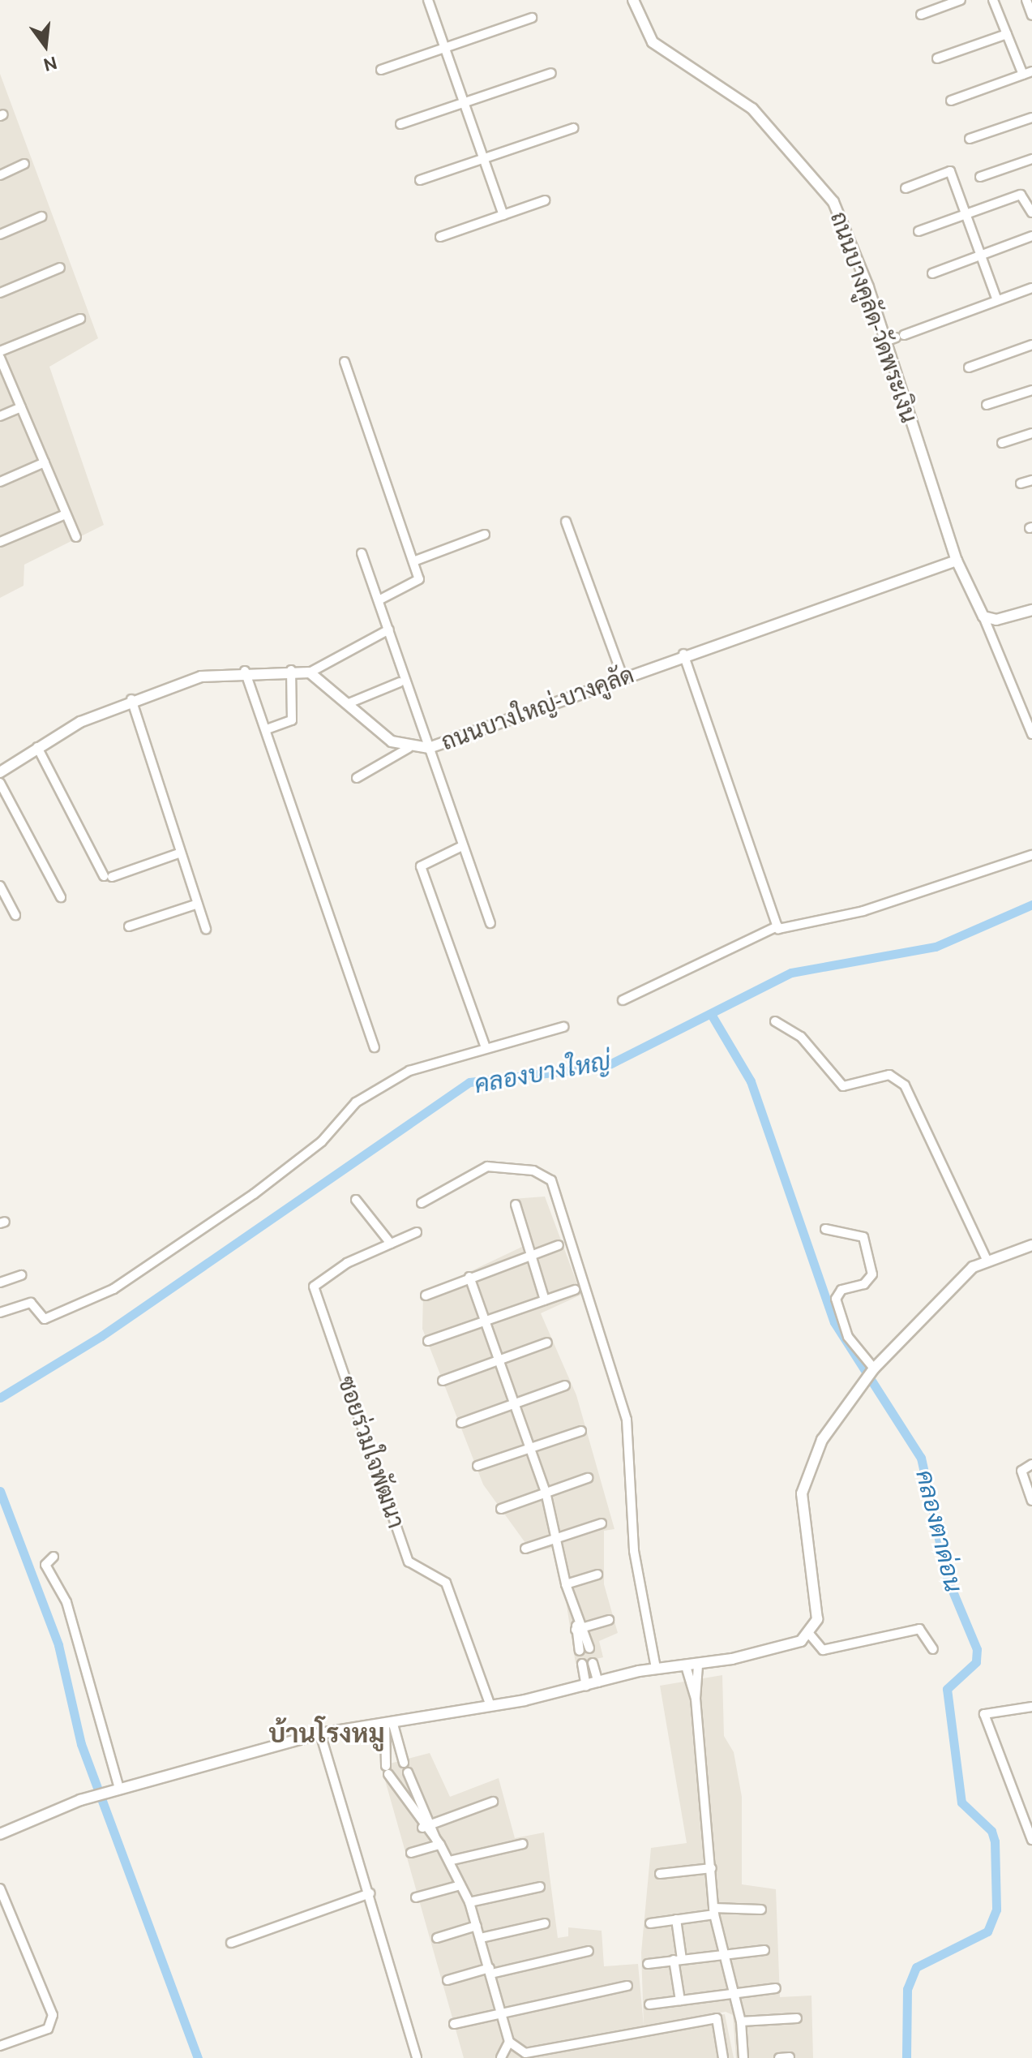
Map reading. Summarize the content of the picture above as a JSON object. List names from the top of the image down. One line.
{"streets":{"street":["ถนนบางคูลัด-วัดพระเงิน","ถนนบางใหญ่-บางคูลัด","ซอยร่วมใจพัฒนา"]},"crossings":[["ถนนบางคูลัด-วัดพระเงิน","ถนนบางใหญ่-บางคูลัด"]],"districts":["บ้านโรงหมู"],"water":["คลองบางใหญ่","คลองตาด่อน"],"north":"bottom"}
